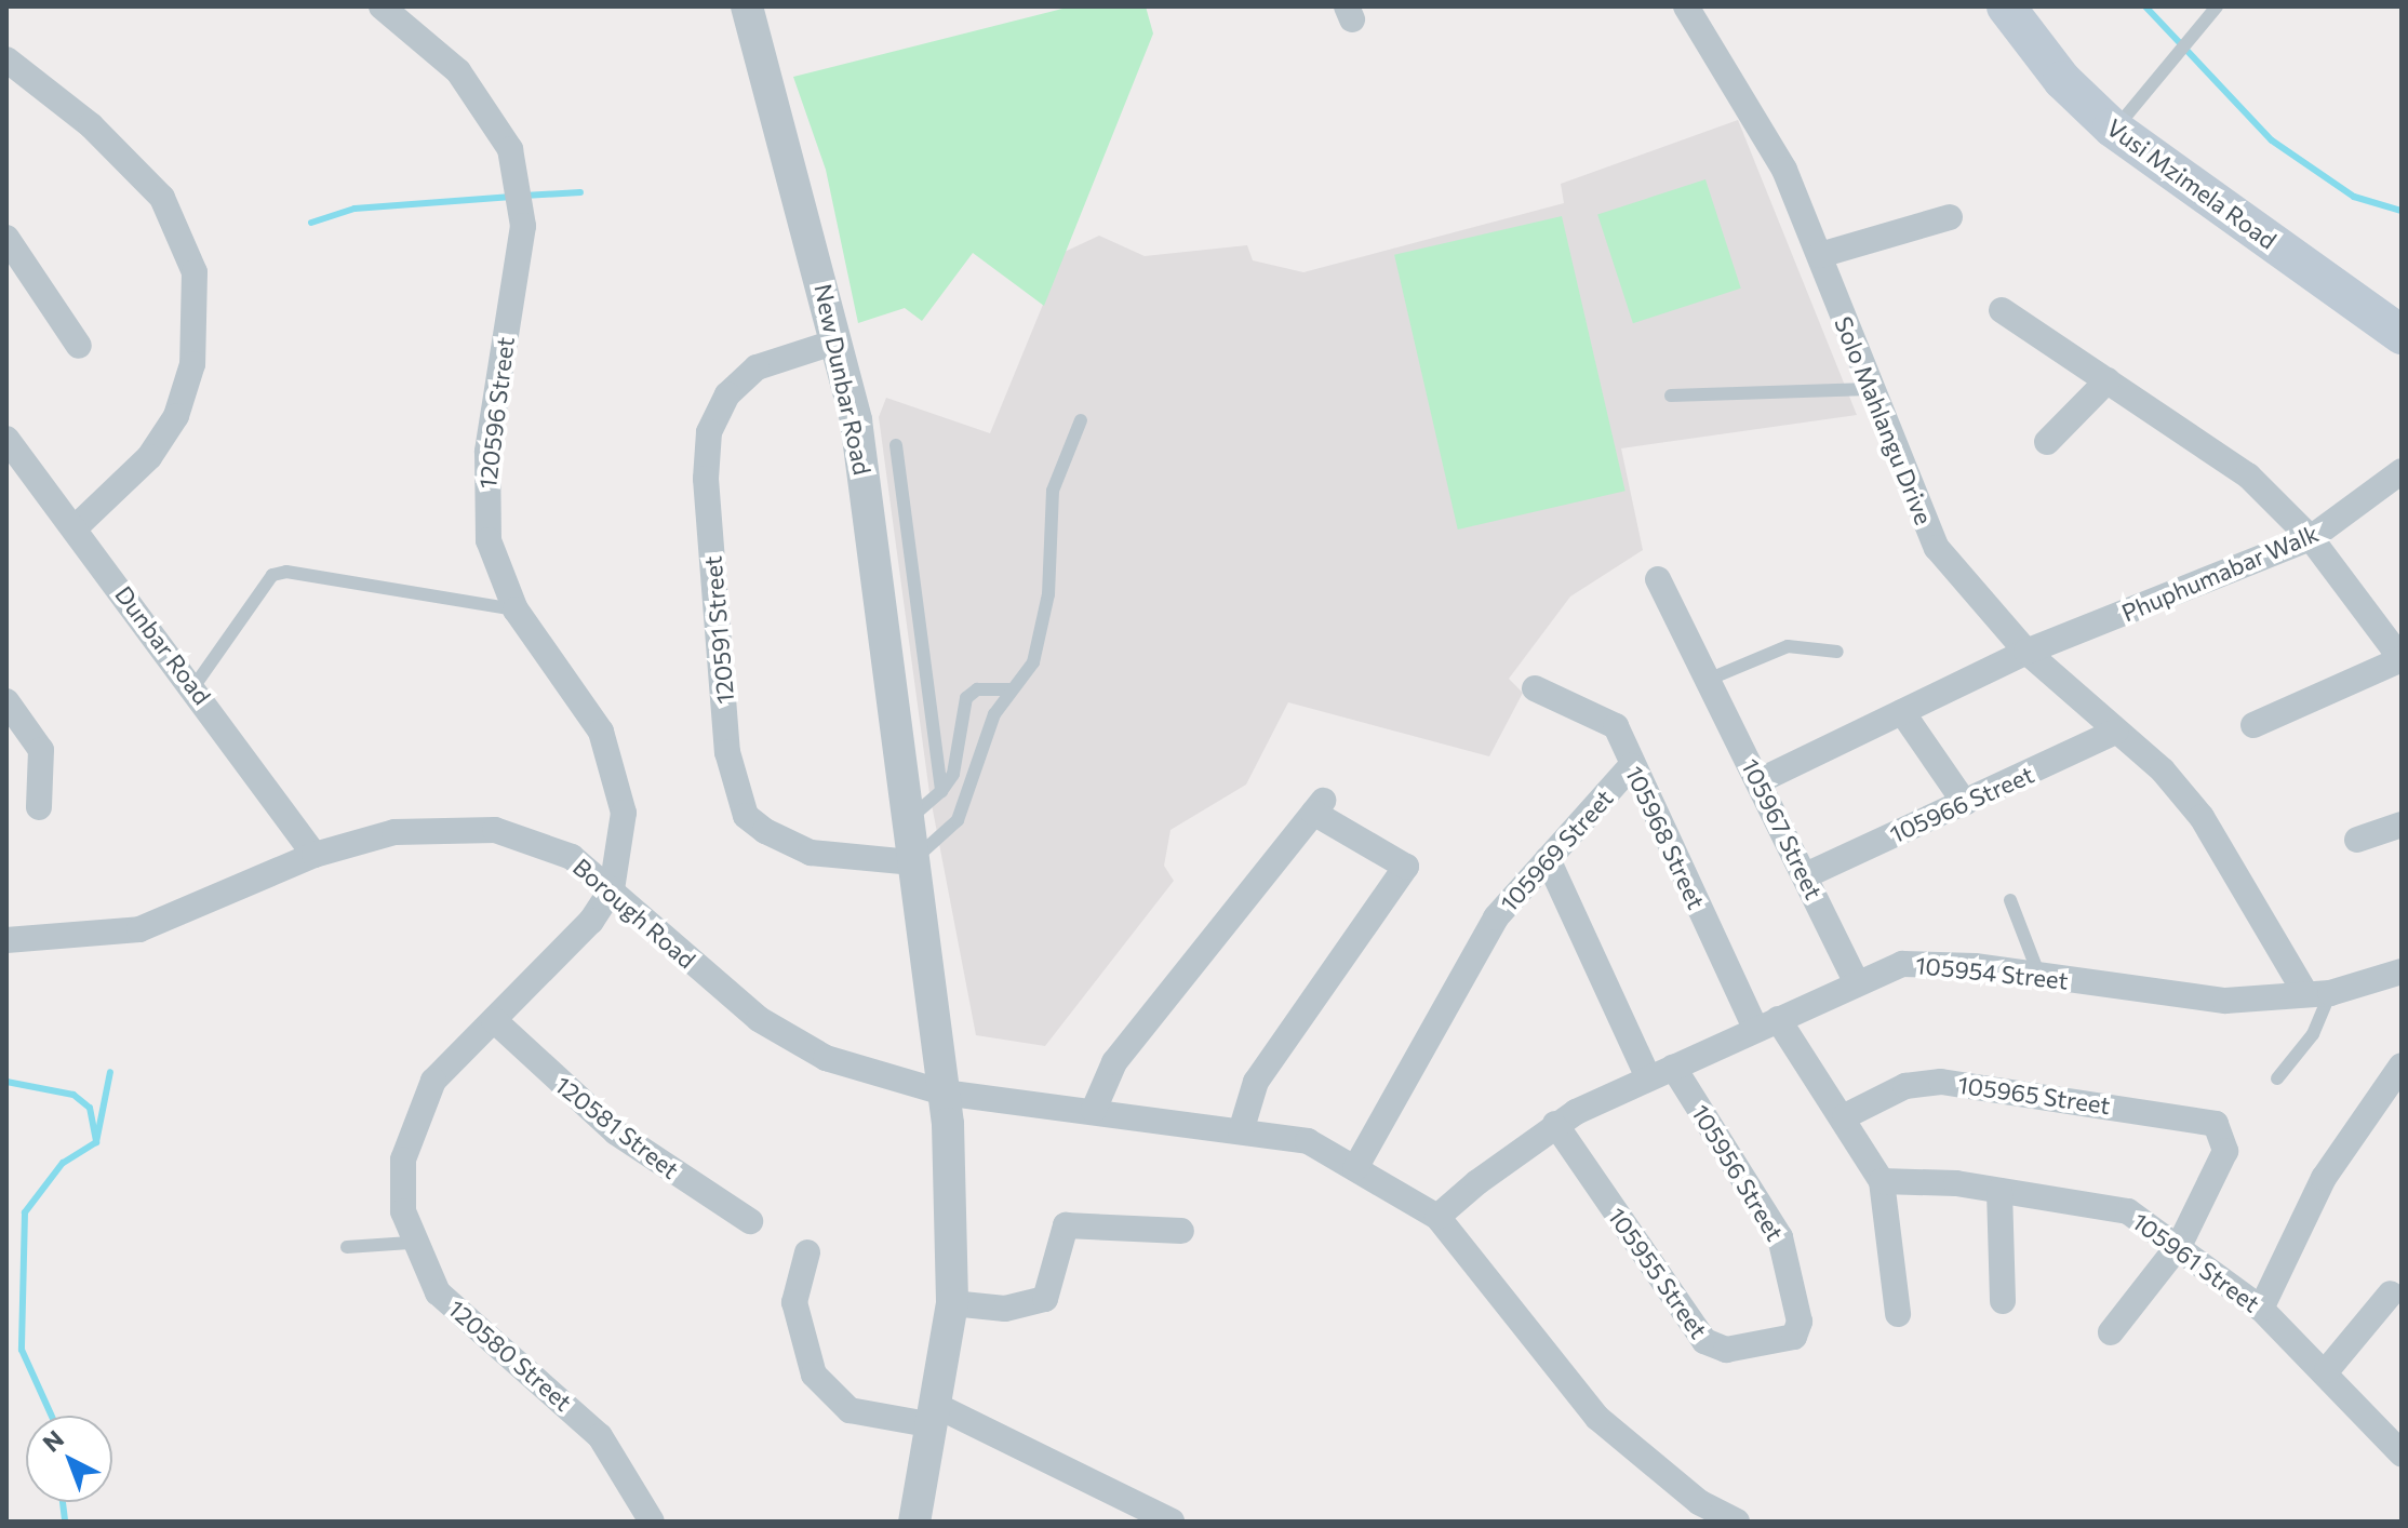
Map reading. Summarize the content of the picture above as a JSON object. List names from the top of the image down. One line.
{"streets":{"main road":["Vusi Mzimela Road"],"street":["New Dunbar Road","120596 Street","Solo Mahlangu Drive","Phuphumabar Walk","120591 Street","Dunbar Road","105966 Street","105967 Street","105968 Street","105969 Street","Borough Road","105954 Street","105965 Street","120581 Street","105956 Street","105961 Street","105955 Street","120580 Street"]},"crossings":[["New Dunbar Road","120591 Street"],["New Dunbar Road","Borough Road"],["120596 Street","Borough Road"],["120596 Street","120580 Street"],["Solo Mahlangu Drive","Phuphumabar Walk"],["Solo Mahlangu Drive","105966 Street"],["Solo Mahlangu Drive","105954 Street"],["Dunbar Road","Borough Road"],["105966 Street","105967 Street"],["105967 Street","105954 Street"],["105968 Street","105969 Street"],["105968 Street","105954 Street"],["105969 Street","Borough Road"],["Borough Road","105954 Street"],["Borough Road","120580 Street"],["105954 Street","105956 Street"],["105954 Street","105955 Street"],["105965 Street","105961 Street"],["120581 Street","120580 Street"],["105956 Street","105955 Street"]],"north":"top left"}
